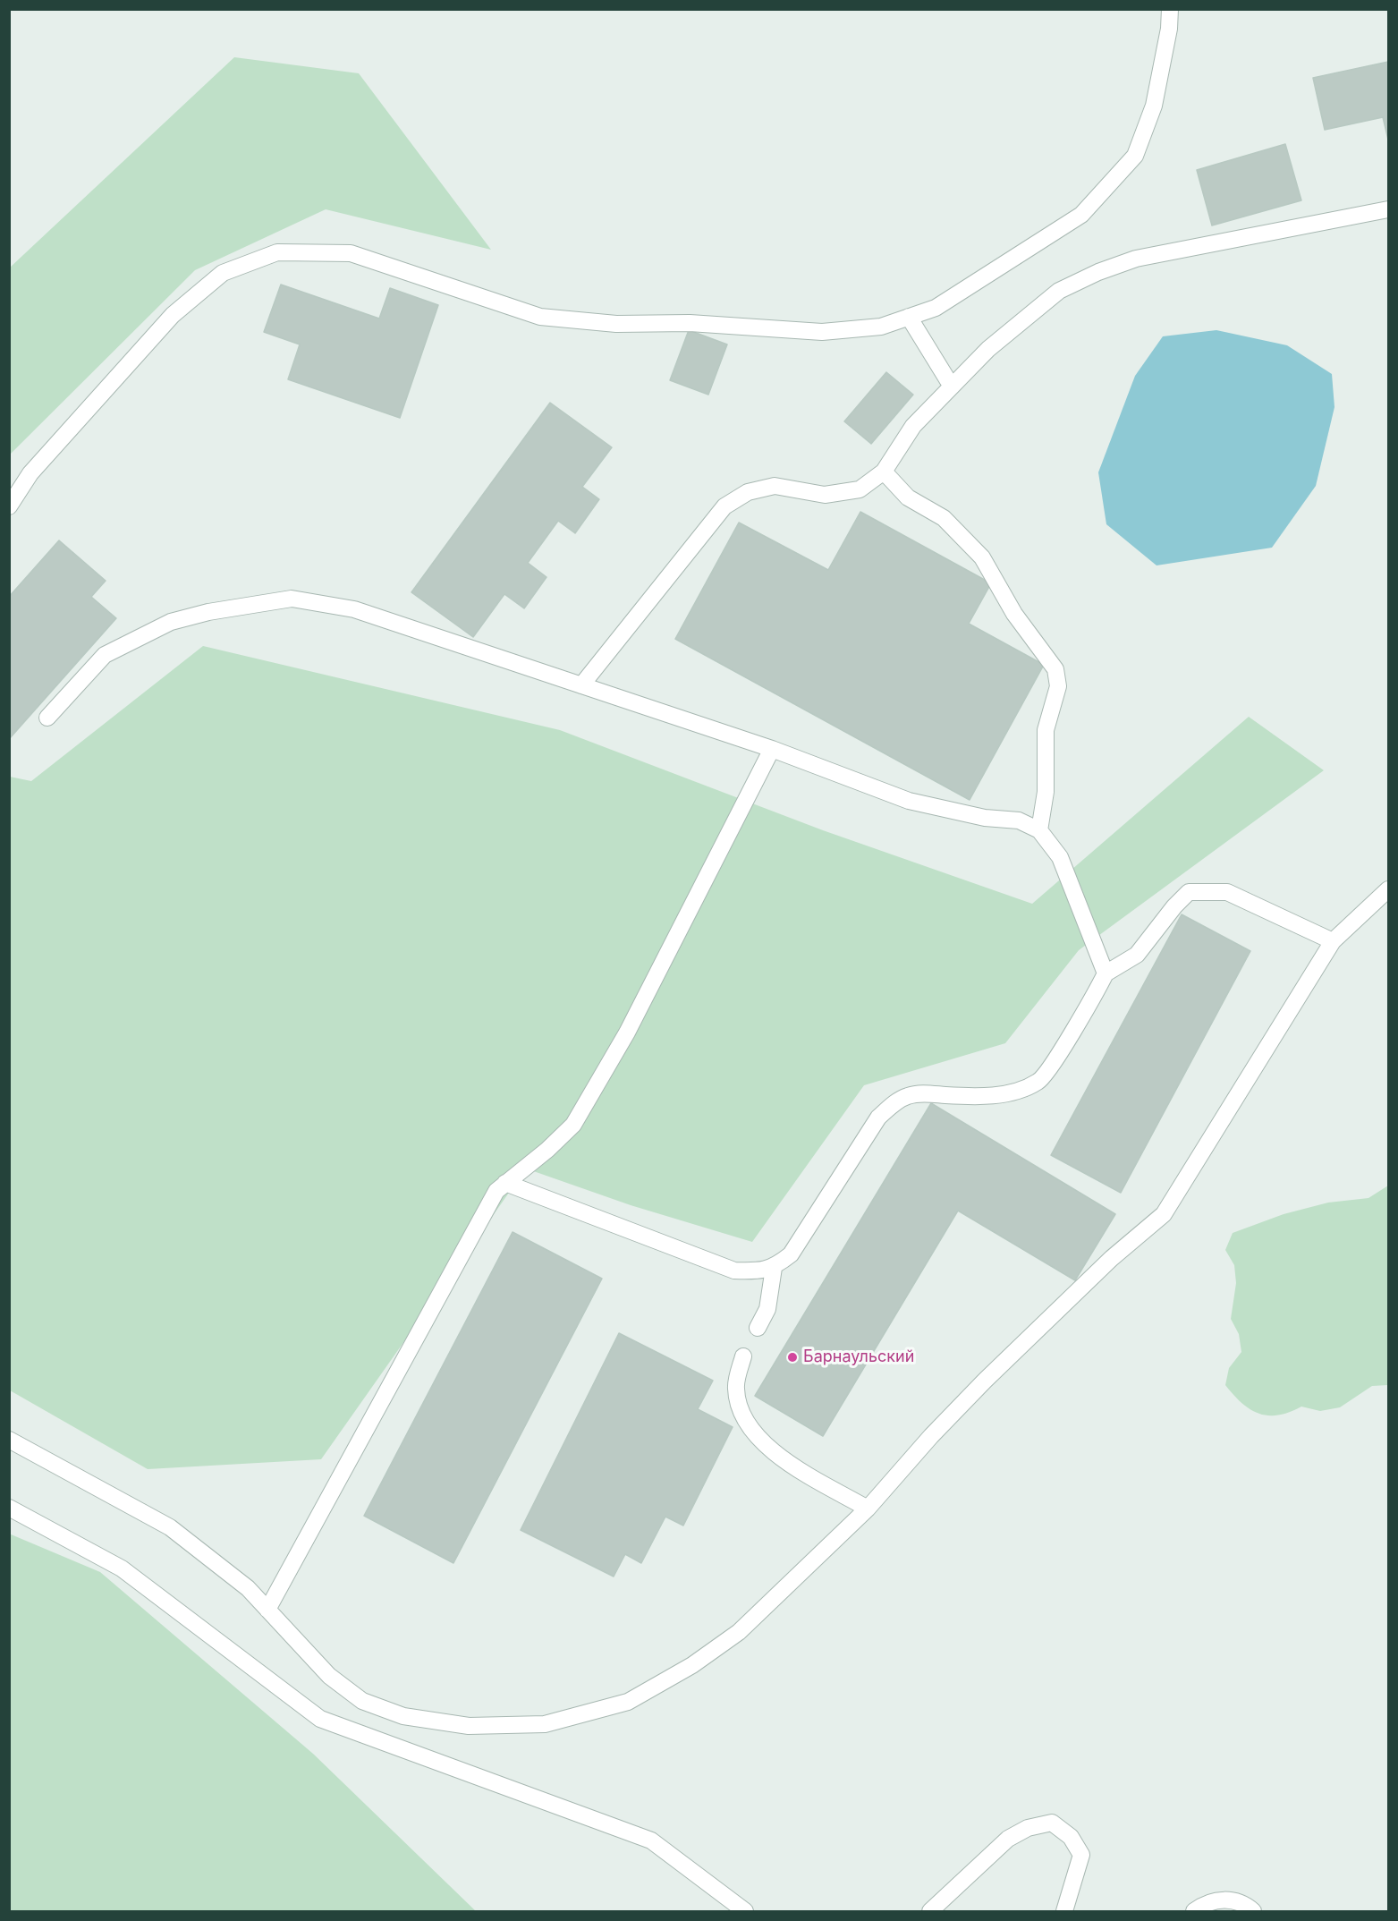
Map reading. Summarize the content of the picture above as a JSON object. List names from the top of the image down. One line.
{"places":["Барнаульский"]}
